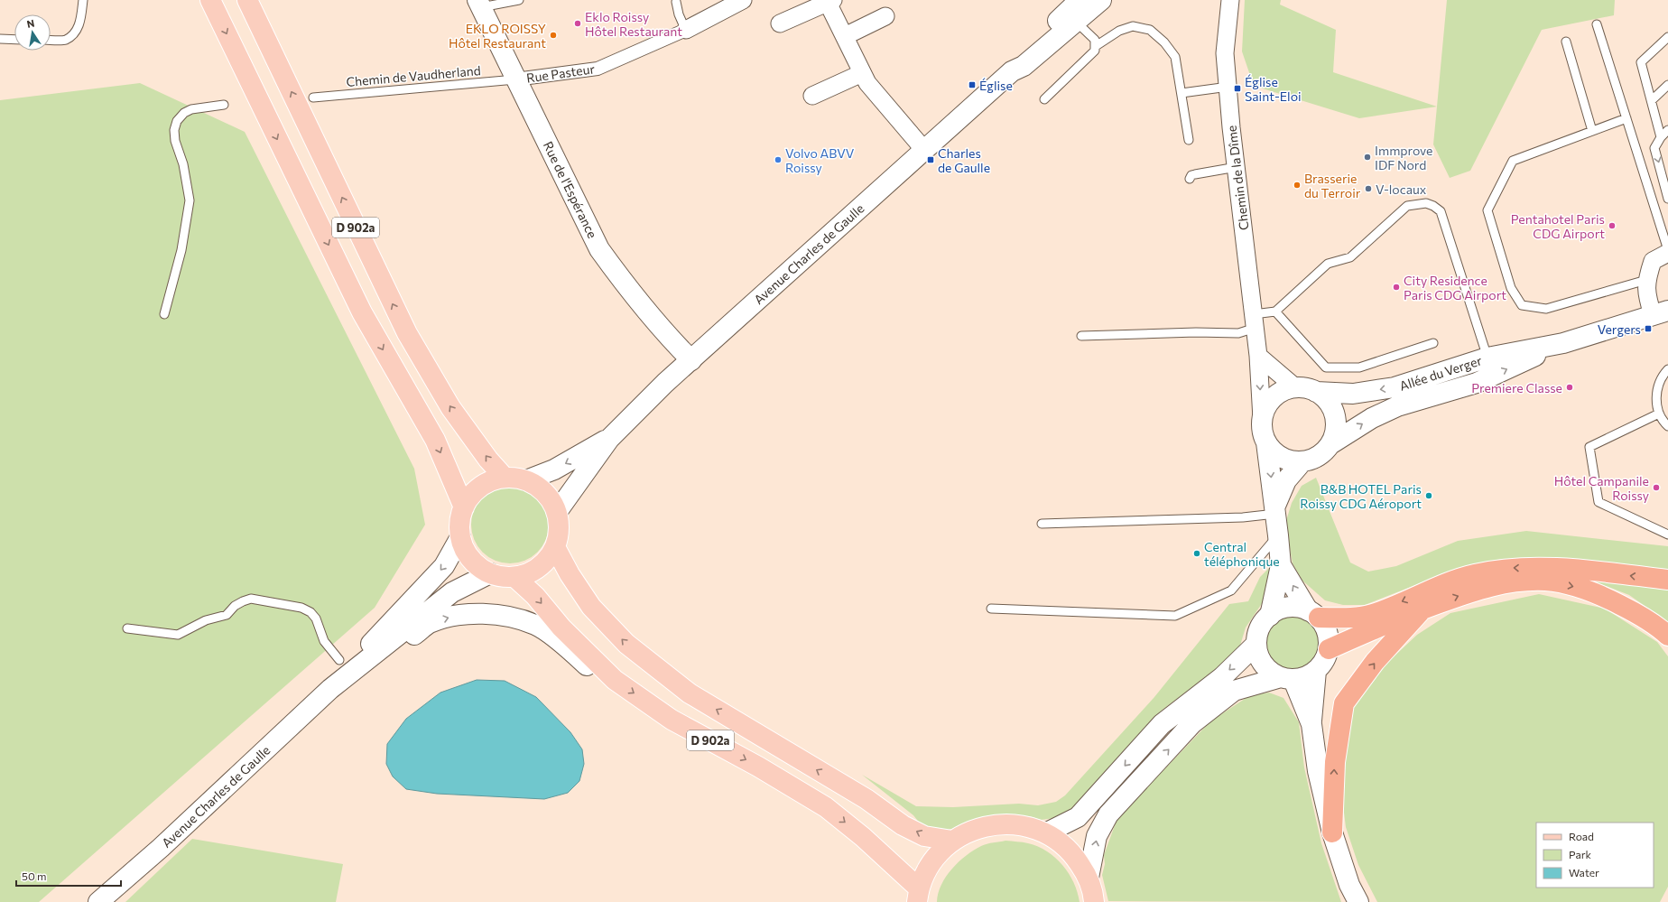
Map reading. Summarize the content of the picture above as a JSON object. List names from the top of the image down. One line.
{"streets":{"main road":["Rue de l'Espérance","D 902a","Avenue Charles de Gaulle","Allée du Verger"],"street":["Rue Pasteur","Chemin de la Dîme"],"lane":["Chemin de Vaudherland"]},"crossings":[["Rue Pasteur","Chemin de Vaudherland"],["Rue Pasteur","Rue de l'Espérance"],["Chemin de Vaudherland","Rue de l'Espérance"],["Chemin de la Dîme","Allée du Verger"],["Rue de l'Espérance","Avenue Charles de Gaulle"],["D 902a","Avenue Charles de Gaulle"]],"places":{"other":["Eklo Roissy Hôtel Restaurant","EKLO ROISSY Hôtel Restaurant","Immprove IDF Nord","Volvo ABVV Roissy","Brasserie du Terroir","V-locaux","Pentahotel Paris CDG Airport","City Residence Paris CDG Airport","Premiere Classe","Hôtel Campanile Roissy","B&B HOTEL Paris Roissy CDG Aéroport","Central téléphonique"],"transit":["Église","Église Saint-Eloi","Charles de Gaulle","Vergers"]},"legend":["Road","Park","Water"],"scale_bar":"50 m","north":"top"}
